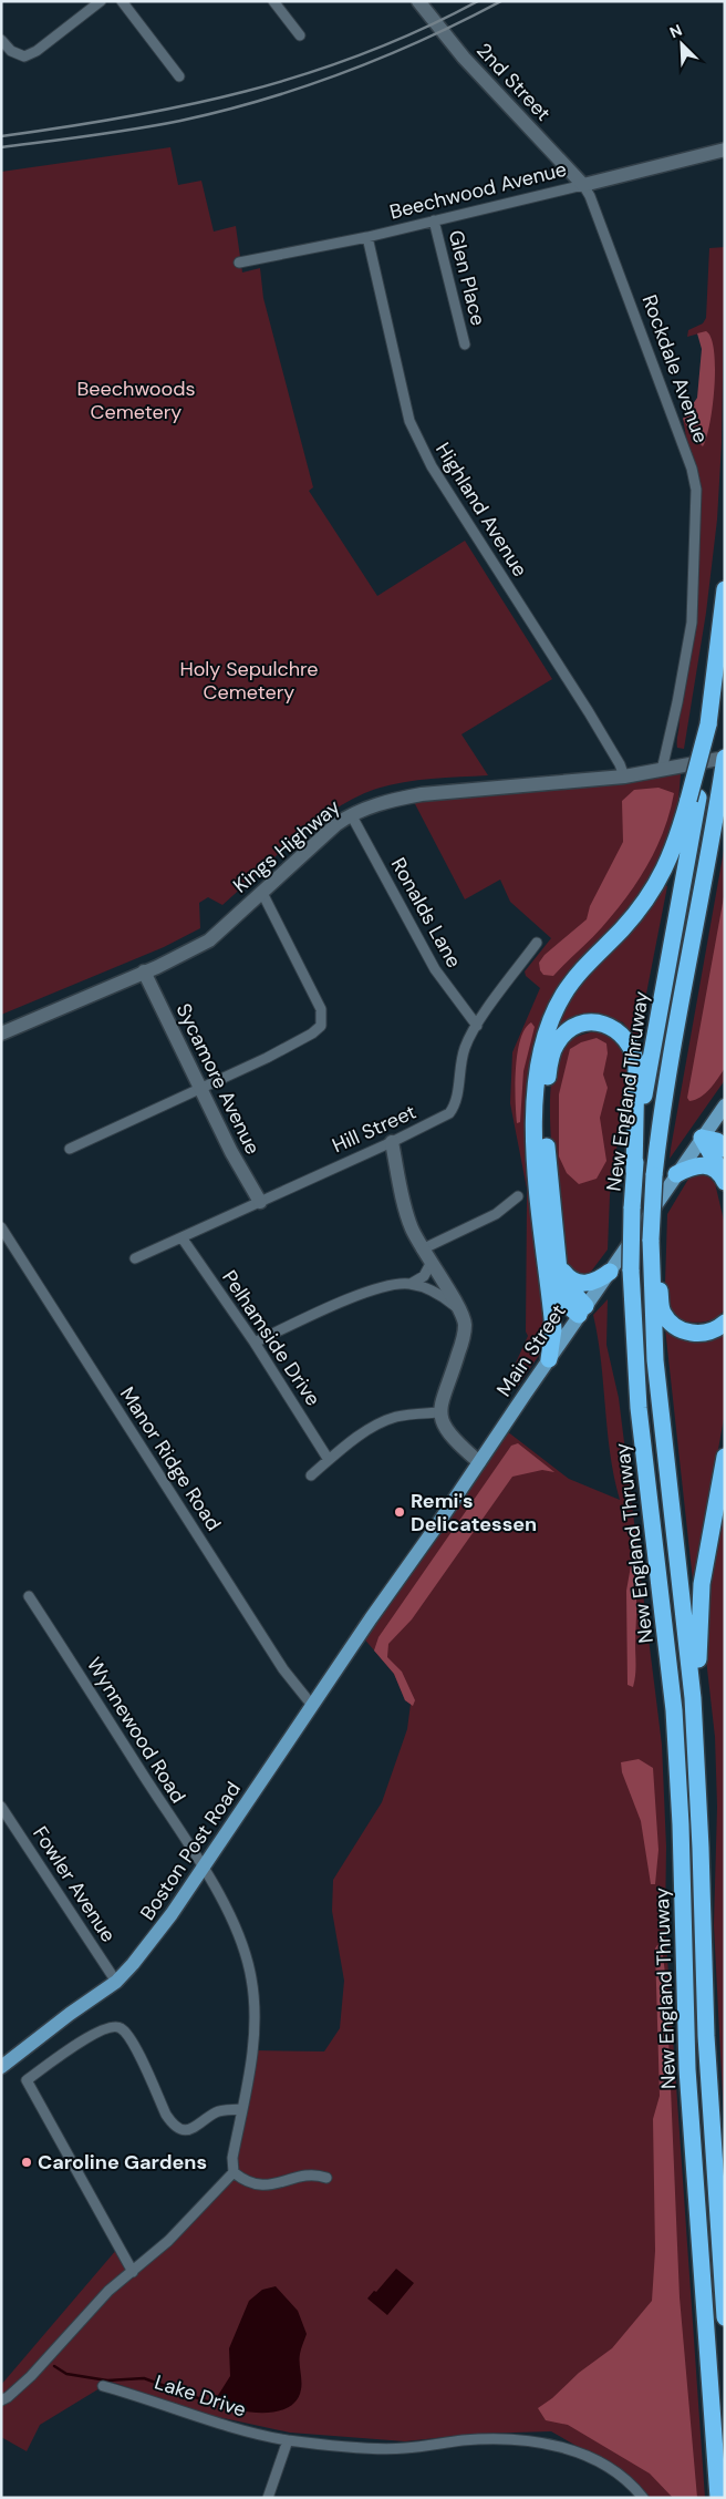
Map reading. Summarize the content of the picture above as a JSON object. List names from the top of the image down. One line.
{"streets":{"highway":["New England Thruway"],"main road":["Main Street","Boston Post Road"],"street":["2nd Street","Beechwood Avenue","Glen Place","Rockdale Avenue","Highland Avenue","Kings Highway","Ronalds Lane","Sycamore Avenue","Hill Street","Pelhamside Drive","Manor Ridge Road","Wynnewood Road","Fowler Avenue","Lake Drive"]},"crossings":[["2nd Street","Beechwood Avenue"],["2nd Street","Rockdale Avenue"],["Beechwood Avenue","Glen Place"],["Beechwood Avenue","Rockdale Avenue"],["Beechwood Avenue","Highland Avenue"],["Rockdale Avenue","Kings Highway"],["Highland Avenue","Kings Highway"],["Kings Highway","Ronalds Lane"],["Kings Highway","Sycamore Avenue"],["Kings Highway","New England Thruway"],["Ronalds Lane","Hill Street"],["Sycamore Avenue","Hill Street"],["Hill Street","Pelhamside Drive"],["Main Street","Boston Post Road"],["Manor Ridge Road","Boston Post Road"],["Wynnewood Road","Boston Post Road"],["Boston Post Road","Fowler Avenue"]],"parks":["Beechwoods Cemetery","Holy Sepulchre Cemetery"],"places":["Remi's Delicatessen","Caroline Gardens"],"north":"top left"}
